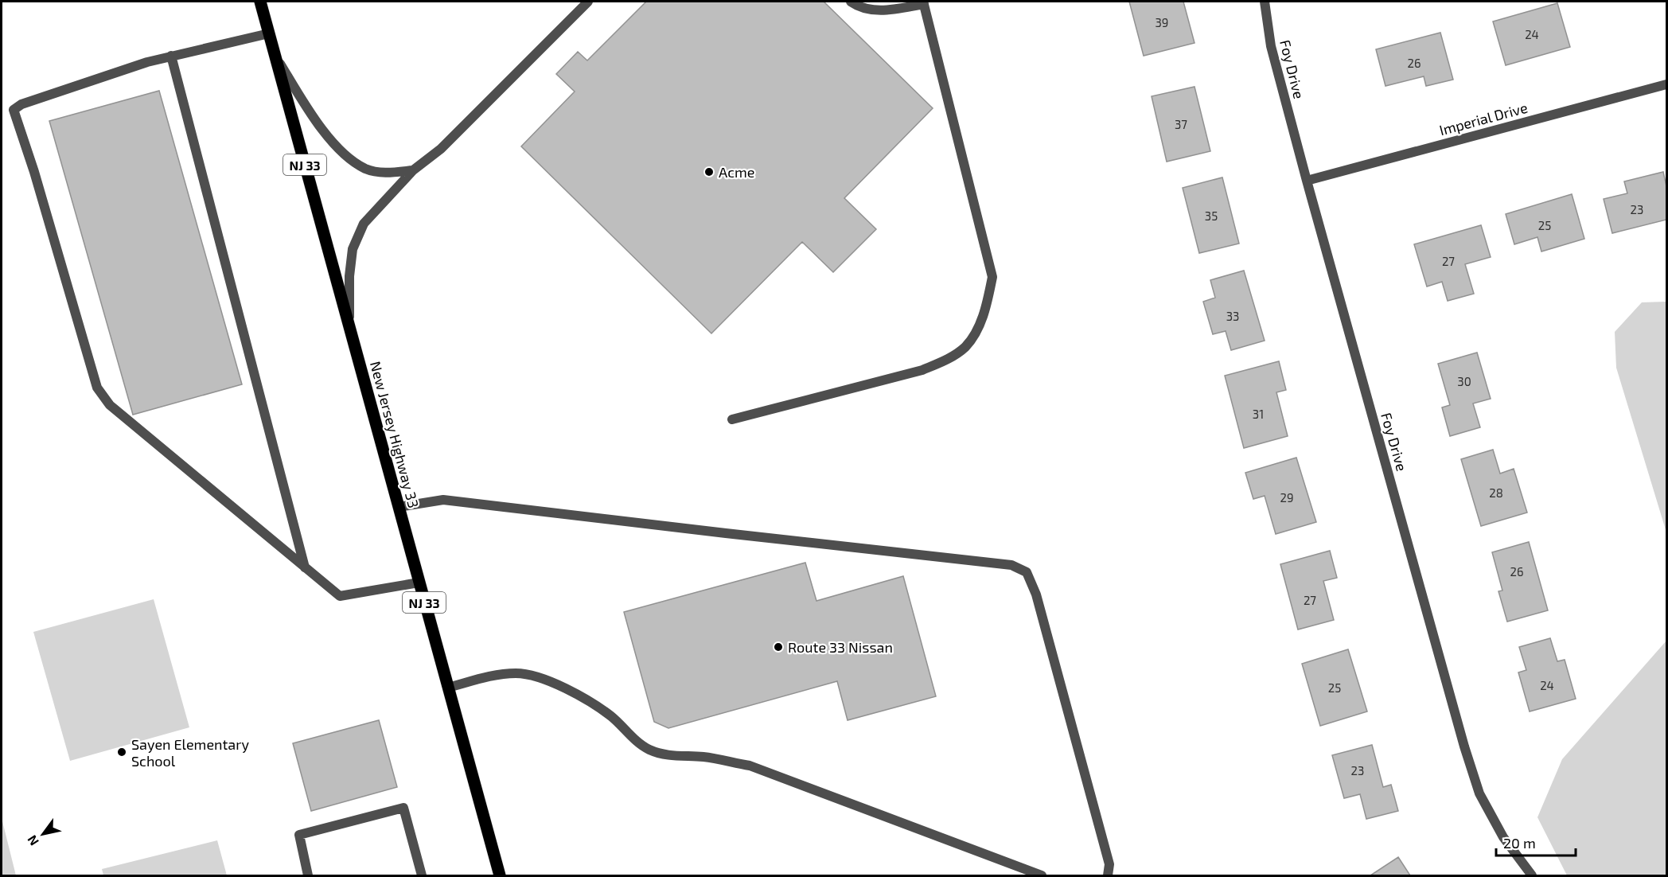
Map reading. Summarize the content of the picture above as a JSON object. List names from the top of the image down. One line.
{"streets":{"main road":["NJ 33","New Jersey Highway 33"],"street":["Foy Drive","Imperial Drive"]},"crossings":[["Foy Drive","Imperial Drive"]],"places":["Acme","Route 33 Nissan","Sayen Elementary School"],"house_numbers":["39","24","26","37","23","35","25","27","33","30","31","28","29","26","27","24","25","23"],"scale_bar":"20 m","north":"bottom left"}
